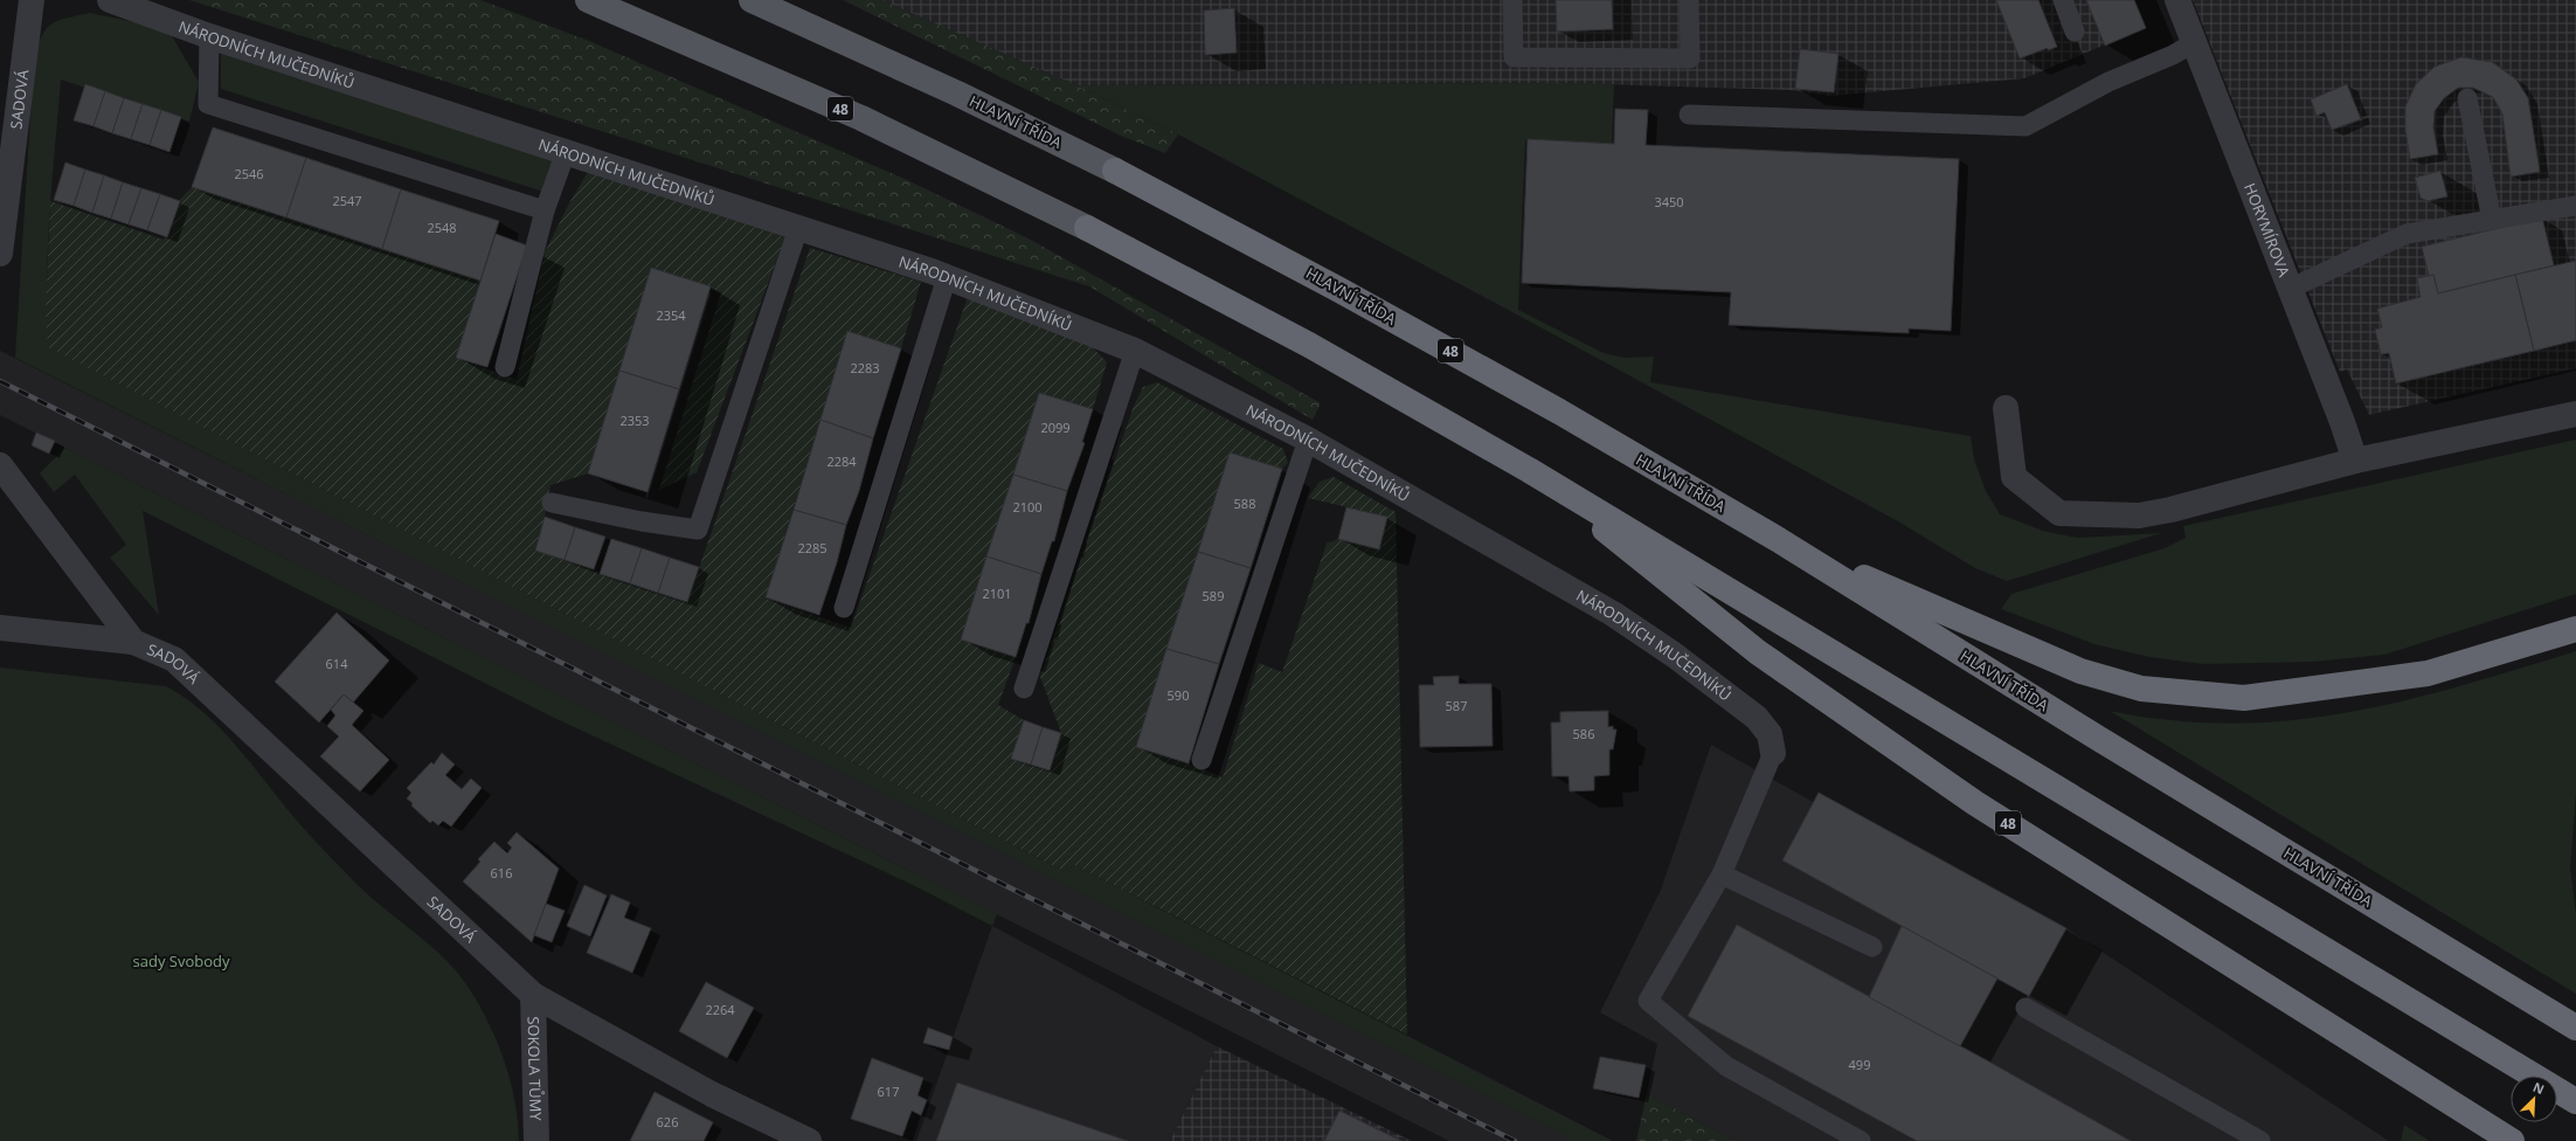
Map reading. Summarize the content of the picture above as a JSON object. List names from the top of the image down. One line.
{"streets":{"highway":["48","HLAVNÍ TŘÍDA"],"street":["NÁRODNÍCH MUČEDNÍKŮ","SADOVÁ","HORYMÍROVA","SOKOLA TŮMY"]},"crossings":[["SADOVÁ","SOKOLA TŮMY"],["48","HLAVNÍ TŘÍDA"]],"parks":["sady Svobody"],"house_numbers":["2546","2547","3450","2548","2354","2283","2353","2099","2284","588","2100","2285","2101","589","614","590","587","586","616","2264","499","617","626"],"north":"top right"}
